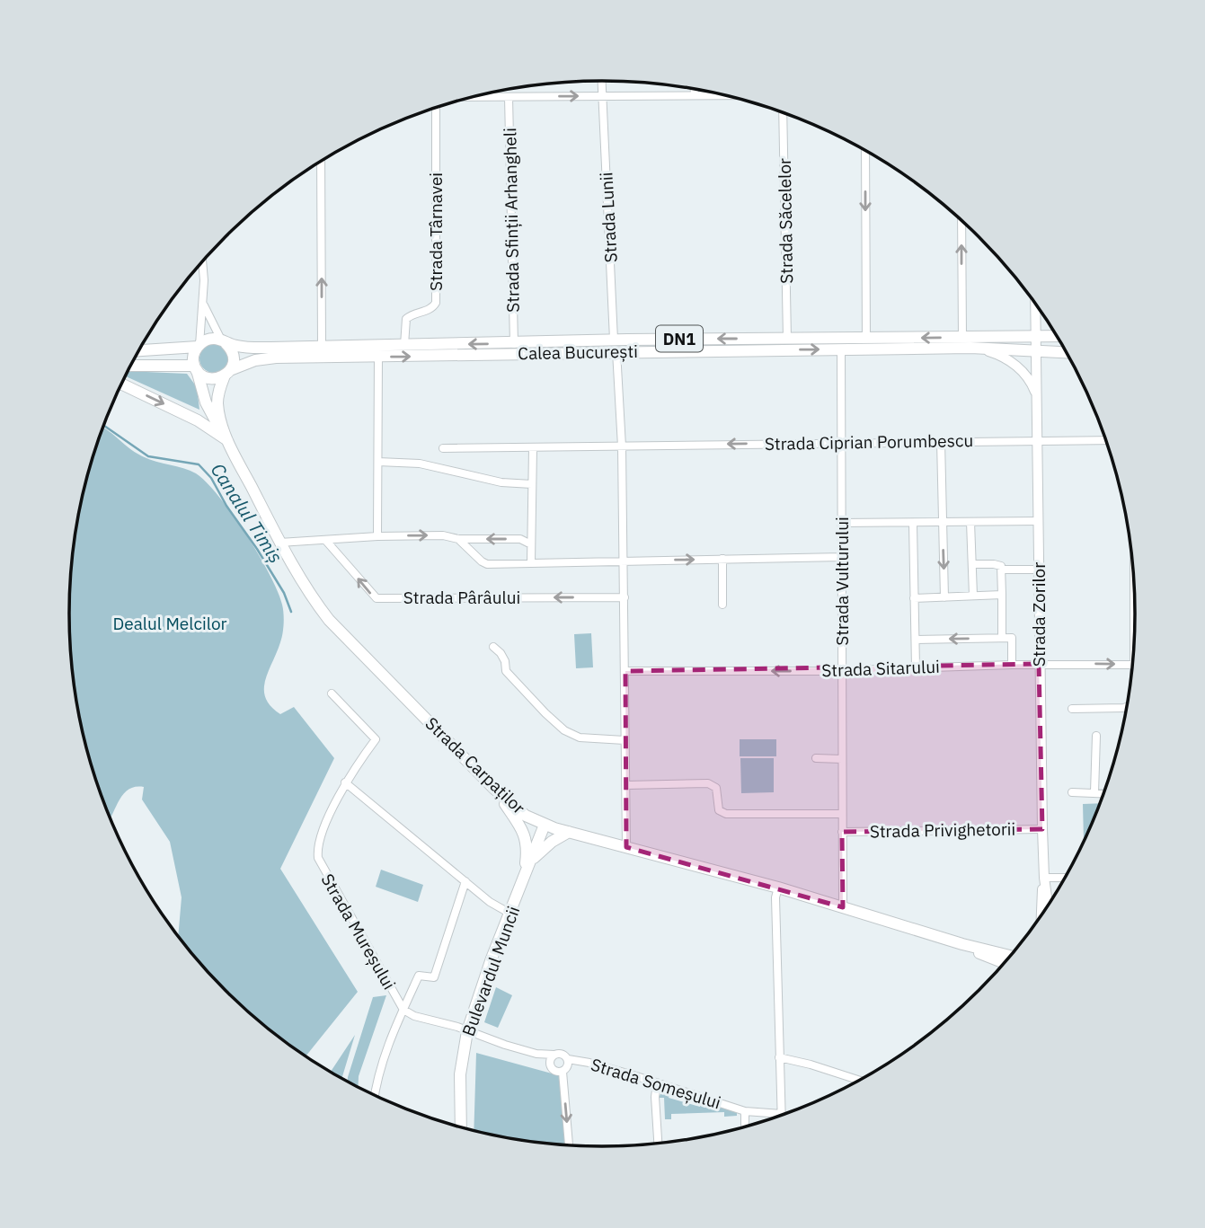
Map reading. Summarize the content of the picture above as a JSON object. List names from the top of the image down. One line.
{"streets":{"main road":["DN1","Calea București","Strada Carpaților","Bulevardul Muncii"],"street":["Strada Lunii","Strada Sfinții Arhangheli","Strada Săcelelor","Strada Târnavei","Strada Ciprian Porumbescu","Strada Vulturului","Strada Pârâului","Strada Zorilor","Strada Sitarului","Strada Privighetorii","Strada Mureșului","Strada Someșului"]},"crossings":[["Strada Lunii","Calea București"],["Strada Sfinții Arhangheli","Calea București"],["Strada Săcelelor","Calea București"],["Strada Târnavei","Calea București"],["DN1","Calea București"],["DN1","Strada Carpaților"],["Calea București","Strada Vulturului"],["Calea București","Strada Zorilor"],["Calea București","Strada Carpaților"],["Strada Ciprian Porumbescu","Strada Vulturului"],["Strada Ciprian Porumbescu","Strada Zorilor"],["Strada Vulturului","Strada Sitarului"],["Strada Vulturului","Strada Carpaților"],["Strada Vulturului","Strada Privighetorii"],["Strada Zorilor","Strada Sitarului"],["Strada Zorilor","Strada Privighetorii"],["Strada Carpaților","Bulevardul Muncii"],["Strada Mureșului","Bulevardul Muncii"],["Strada Mureșului","Strada Someșului"],["Bulevardul Muncii","Strada Someșului"]],"one_way":["Strada Ciprian Porumbescu"],"water":["Canalul Timiș"],"parks":["Dealul Melcilor"]}
